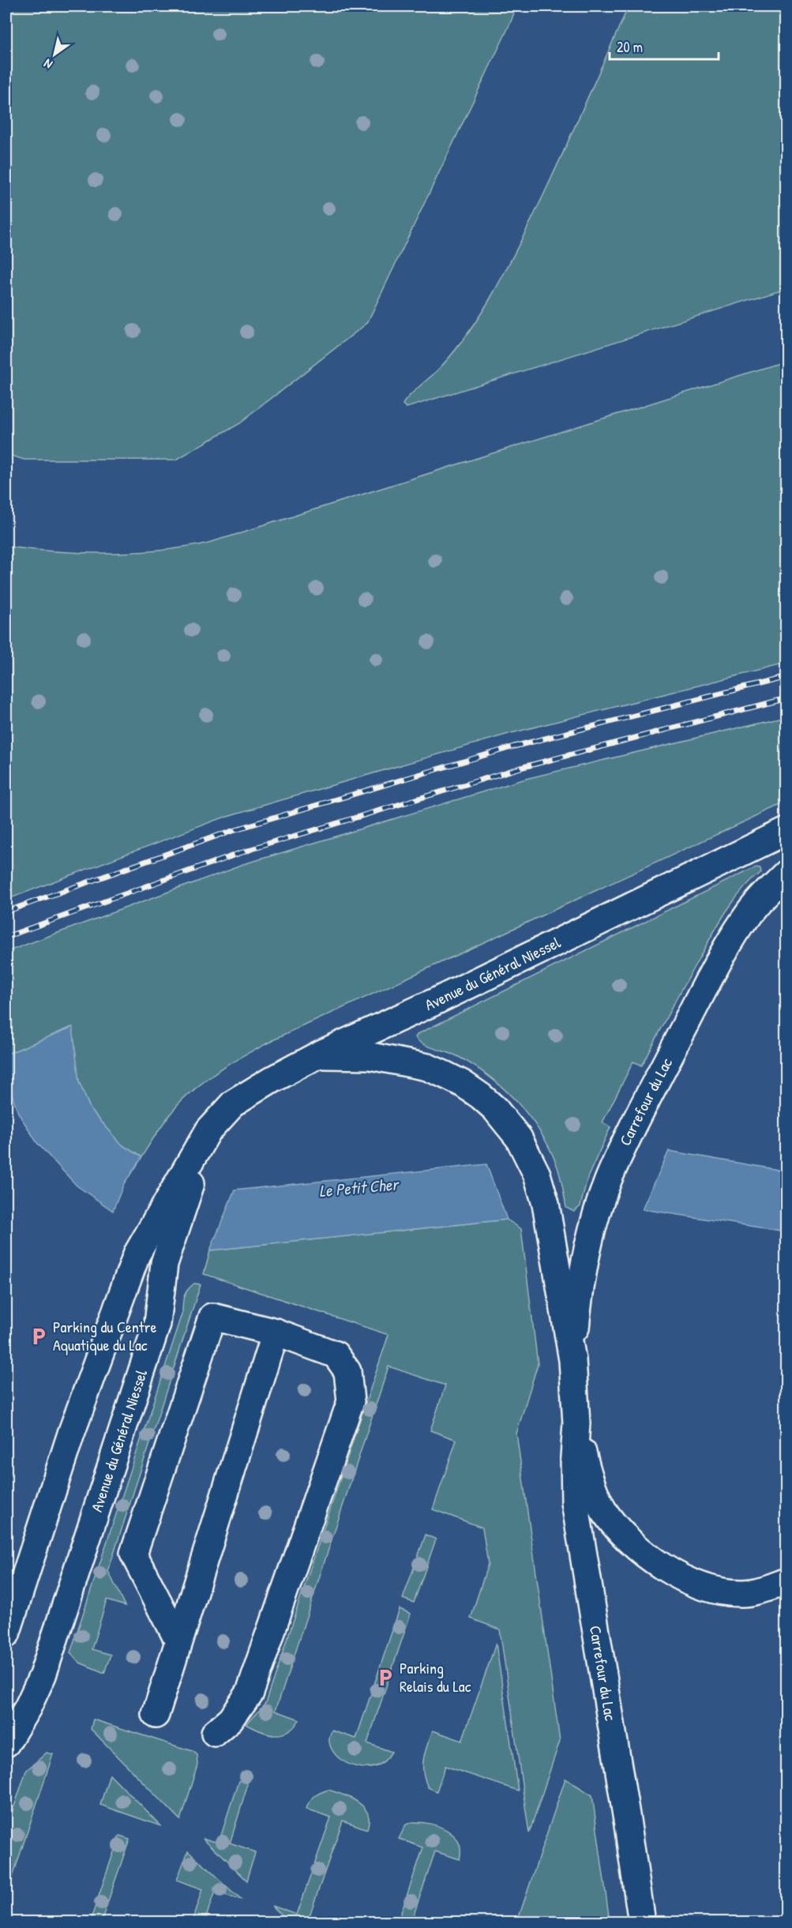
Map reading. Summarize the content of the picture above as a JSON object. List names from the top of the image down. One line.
{"streets":{"street":["Avenue du Général Niessel","Carrefour du Lac"]},"crossings":[["Avenue du Général Niessel","Carrefour du Lac"]],"water":["Le Petit Cher"],"places":{"parking":["Parking du Centre Aquatique du Lac","Parking Relais du Lac"]},"scale_bar":"20 m","north":"bottom left"}
